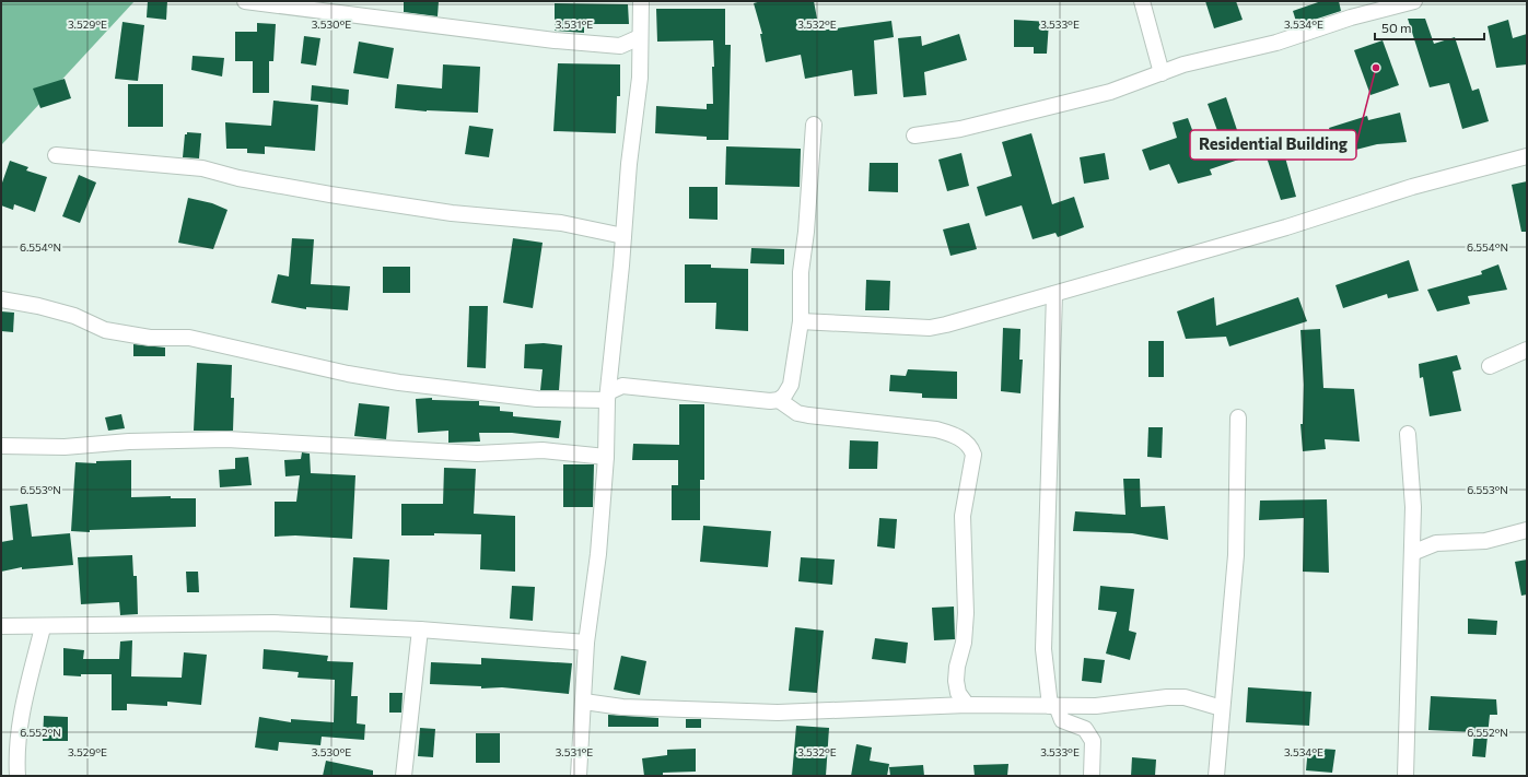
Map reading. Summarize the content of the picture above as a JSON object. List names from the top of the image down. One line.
{"places":["Residential Building"],"scale_bar":"50 m","coordinates":["3.529°E","3.530°E","3.531°E","3.532°E","3.533°E","3.534°E","6.554°N","6.553°N","6.552°N"]}
